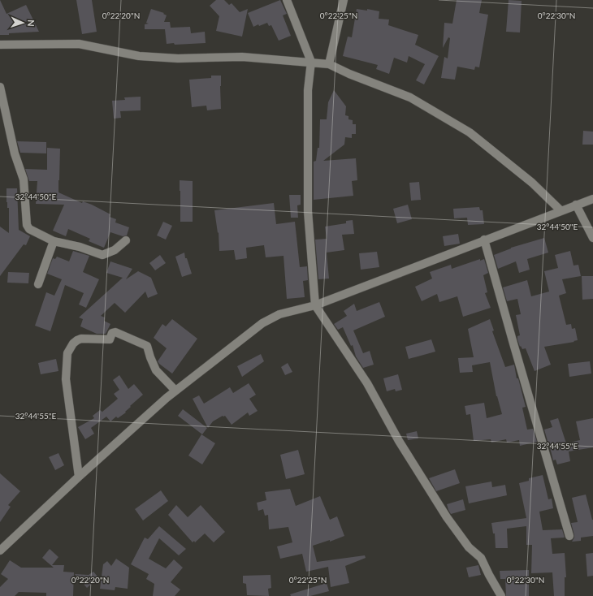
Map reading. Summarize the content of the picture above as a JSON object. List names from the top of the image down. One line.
{"north":"right","coordinates":["0°22'20\"N","0°22'25\"N","0°22'30\"N","32°44'50\"E","32°44'55\"E"]}
